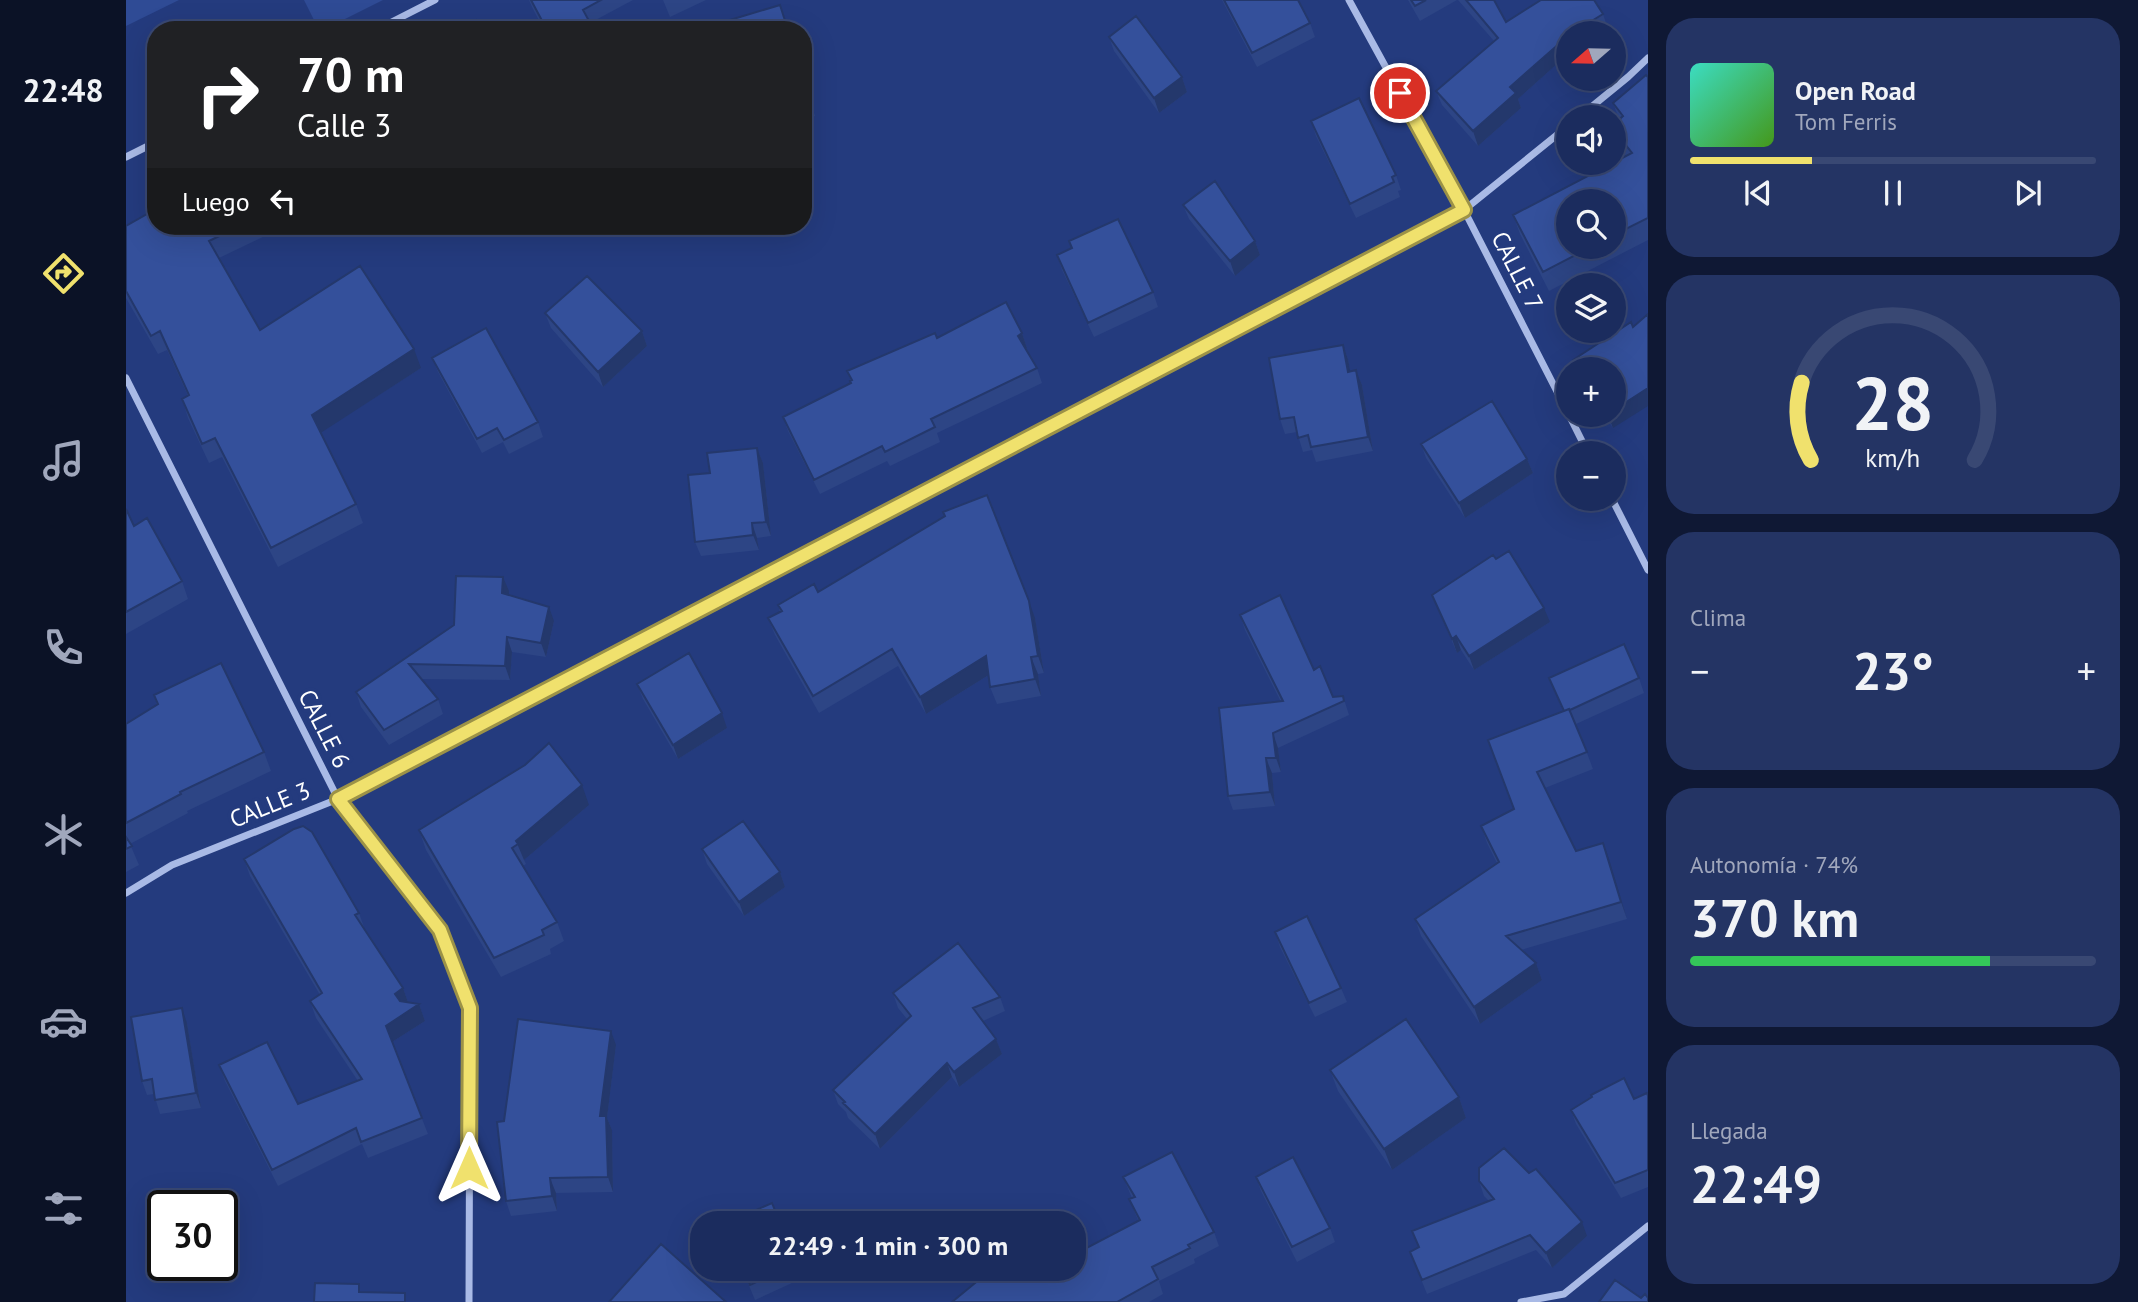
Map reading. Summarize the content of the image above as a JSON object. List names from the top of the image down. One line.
{"streets":{"street":["CALLE 7","CALLE 6","CALLE 3"]},"crossings":[["CALLE 7","CALLE 3"],["CALLE 6","CALLE 3"]],"north":"left","page":{"tabs":"22:48","map_buttons":["+","−"],"turn":["70 m","Calle 3"],"song":["Open Road","Tom Ferris"],"then":"Luego","tile":["Clima",["Autonomía · 74%","370 km"],["Llegada","22:49"]],"heat":["−","23°","+"],"limit":"30","trip":"22:49 · 1 min · 300 m","gauge":["28","km/h"]}}
